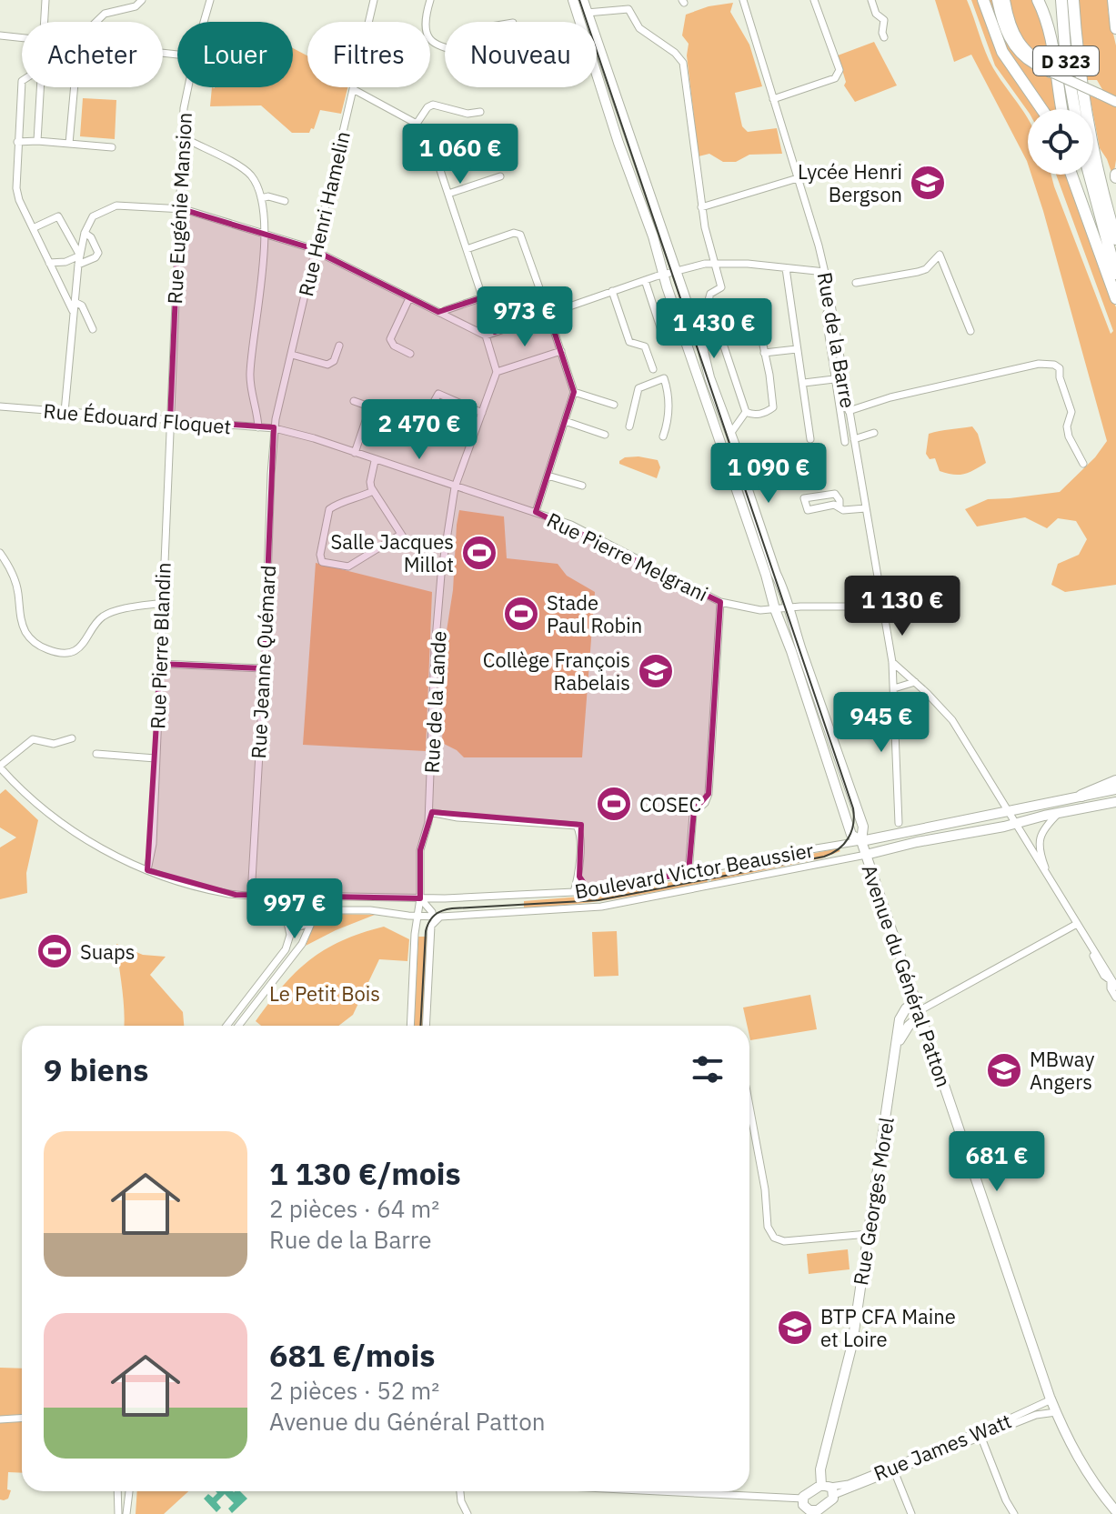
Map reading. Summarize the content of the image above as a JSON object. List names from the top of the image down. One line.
{"streets":{"highway":["D 323"],"street":["Rue Eugénie Mansion","Rue Henri Hamelin","Rue de la Barre","Rue Édouard Floquet","Rue Pierre Melgrani","Rue Pierre Blandin","Rue Jeanne Quémard","Rue de la Lande","Boulevard Victor Beaussier","Avenue du Général Patton","Rue Georges Morel","Rue James Watt"]},"crossings":[["Rue Eugénie Mansion","Rue Édouard Floquet"],["Rue Eugénie Mansion","Rue Pierre Blandin"],["Rue Henri Hamelin","Rue Édouard Floquet"],["Rue Henri Hamelin","Rue Pierre Melgrani"],["Rue Henri Hamelin","Rue Jeanne Quémard"],["Rue de la Barre","Rue Pierre Melgrani"],["Rue Édouard Floquet","Rue Pierre Melgrani"],["Rue Édouard Floquet","Rue Pierre Blandin"],["Rue Édouard Floquet","Rue Jeanne Quémard"],["Rue Pierre Melgrani","Rue Jeanne Quémard"],["Rue Pierre Melgrani","Rue de la Lande"],["Rue Pierre Melgrani","Avenue du Général Patton"],["Rue de la Lande","Boulevard Victor Beaussier"],["Boulevard Victor Beaussier","Avenue du Général Patton"],["Avenue du Général Patton","Rue Georges Morel"],["Avenue du Général Patton","Rue James Watt"],["Rue Georges Morel","Rue James Watt"]],"parks":["Le Petit Bois"],"places":{"school or university":["Lycée Henri Bergson","Collège François Rabelais","MBway Angers","BTP CFA Maine et Loire"],"sports":["Salle Jacques Millot","Stade Paul Robin","COSEC","Suaps"]},"page":{"chip":["Acheter","Louer","Filtres","Nouveau"],"price":["1 060 €","973 €","1 430 €","2 470 €","1 090 €","1 130 €","945 €","997 €","681 €"],"heading":"9 biens","list":[{"name":"1 130 €/mois","note":"2 pièces · 64 m² · Rue de la Barre"},{"name":"681 €/mois","note":"2 pièces · 52 m² · Avenue du Général Patton"}]}}
